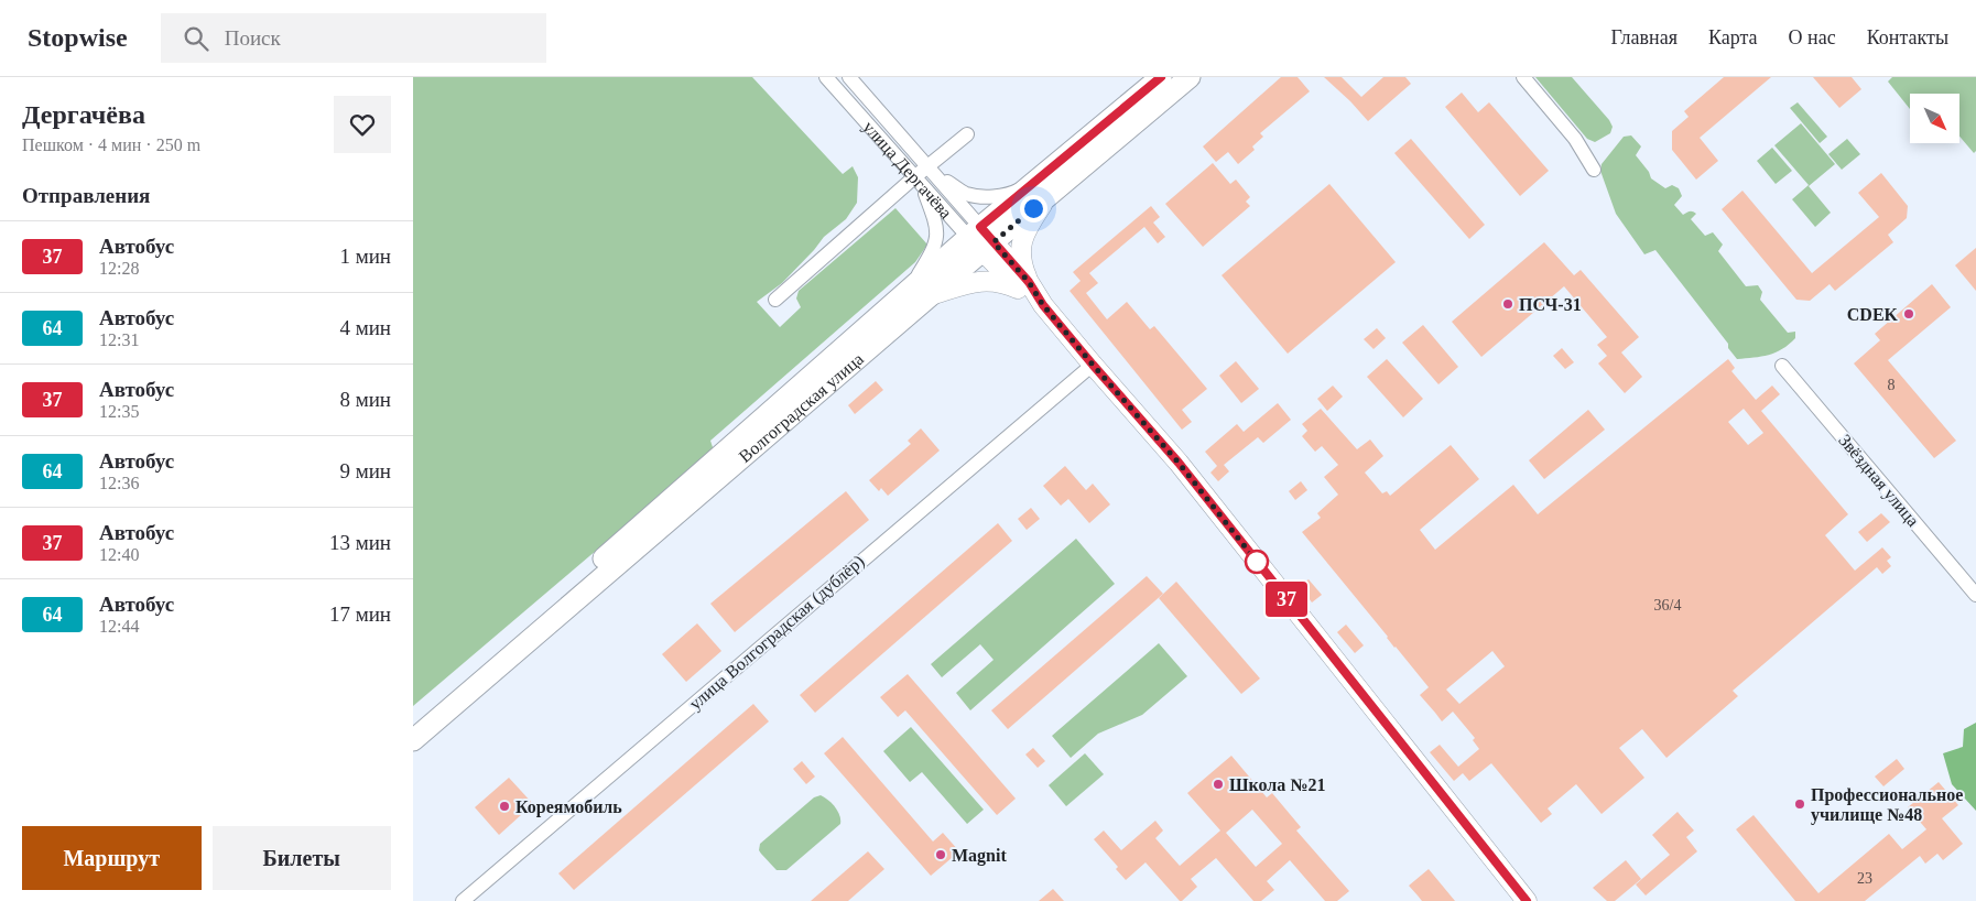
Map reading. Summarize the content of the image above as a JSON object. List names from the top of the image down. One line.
{"streets":{"main road":["Волгоградская улица"],"street":["улица Дергачёва","Звёздная улица","улица Волгоградская (дублёр)"]},"crossings":[["улица Дергачёва","Волгоградская улица"],["улица Дергачёва","улица Волгоградская (дублёр)"]],"places":["ПСЧ-31","CDEK","Школа №21","Профессиональное училище №48","Кореямобиль","Magnit"],"lines":["bus line 37"],"house_numbers":["8","36/4","23"],"north":"bottom right","page":{"header":"Stopwise","search":"Поиск","nav":["Главная","Карта","О нас","Контакты"],"heading":[["Дергачёва","Пешком · 4 мин · 250 m"],"Отправления"],"on_map":"37","list":[{"mark":"37","name":"Автобус","note":"12:28","value":"1 мин"},{"mark":"64","name":"Автобус","note":"12:31","value":"4 мин"},{"mark":"37","name":"Автобус","note":"12:35","value":"8 мин"},{"mark":"64","name":"Автобус","note":"12:36","value":"9 мин"},{"mark":"37","name":"Автобус","note":"12:40","value":"13 мин"},{"mark":"64","name":"Автобус","note":"12:44","value":"17 мин"}],"buttons":["Маршрут","Билеты"]}}
